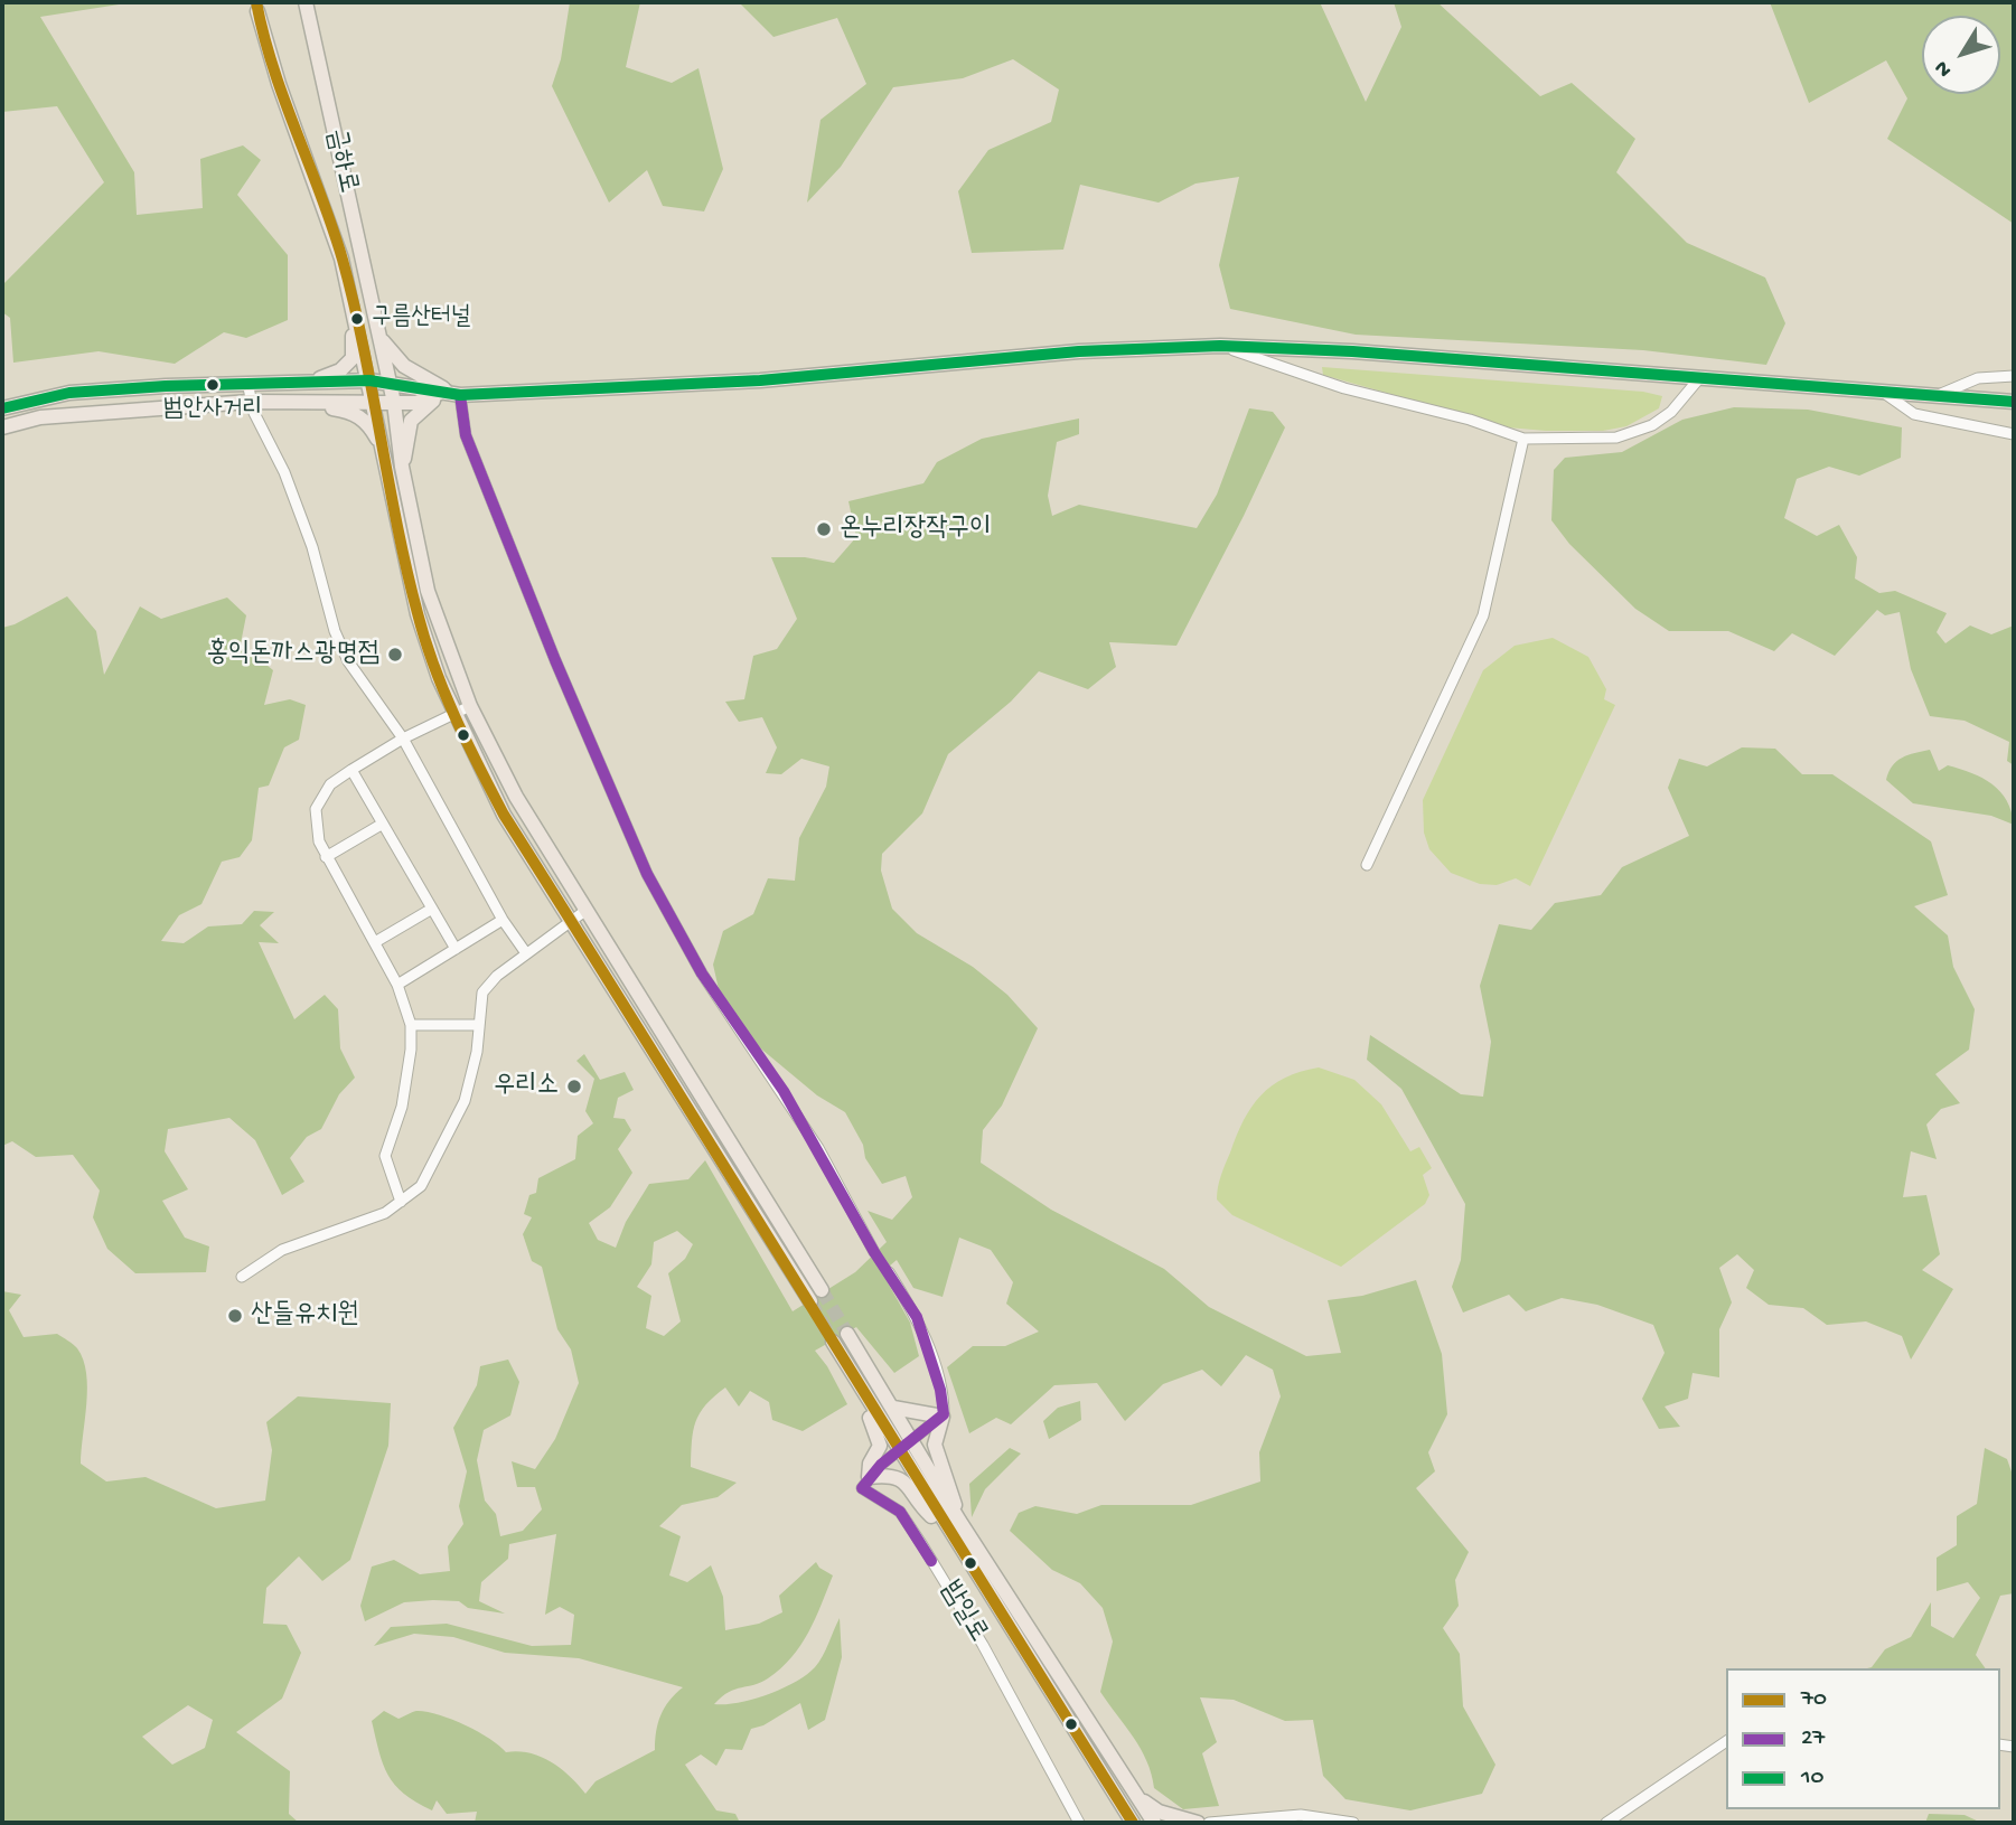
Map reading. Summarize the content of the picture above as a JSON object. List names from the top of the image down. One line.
{"streets":{"main road":["금하로"],"street":["밤일로"]},"places":["구름산터널","범안사거리","온누리장작구이","홍익돈까스광명점","우리소","산들유치원"],"lines":["transit line 70","transit line 10","transit line 27"],"legend":["70","27","10"],"north":"bottom left"}
